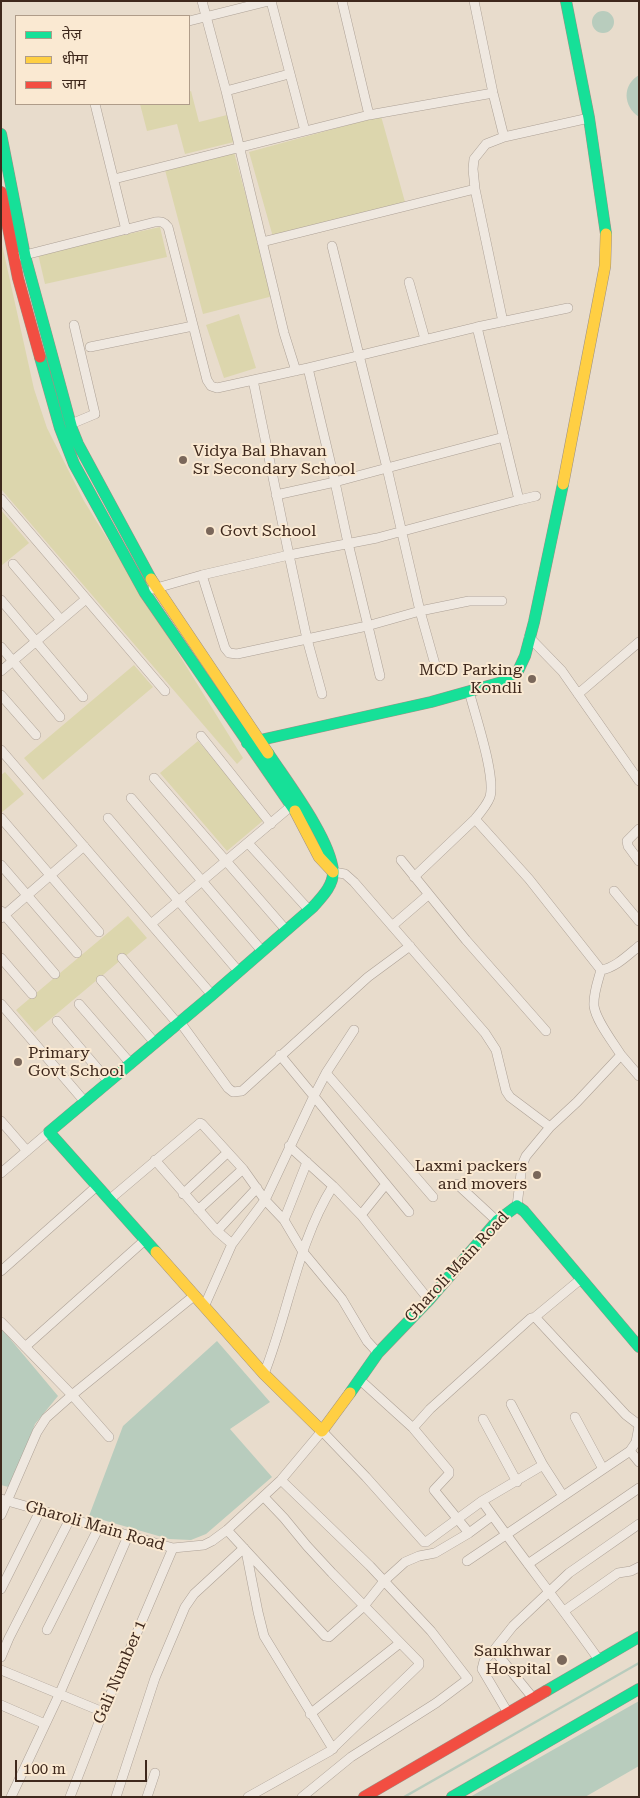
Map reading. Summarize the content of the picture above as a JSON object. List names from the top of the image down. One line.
{"streets":{"street":["Gharoli Main Road","Gali Number 1"]},"crossings":[["Gharoli Main Road","Gali Number 1"]],"places":["Vidya Bal Bhavan Sr Secondary School","Govt School","MCD Parking Kondli","Primary Govt School","Laxmi packers and movers","Sankhwar Hospital"],"legend":["तेज़","धीमा","जाम"],"scale_bar":"100 m"}
